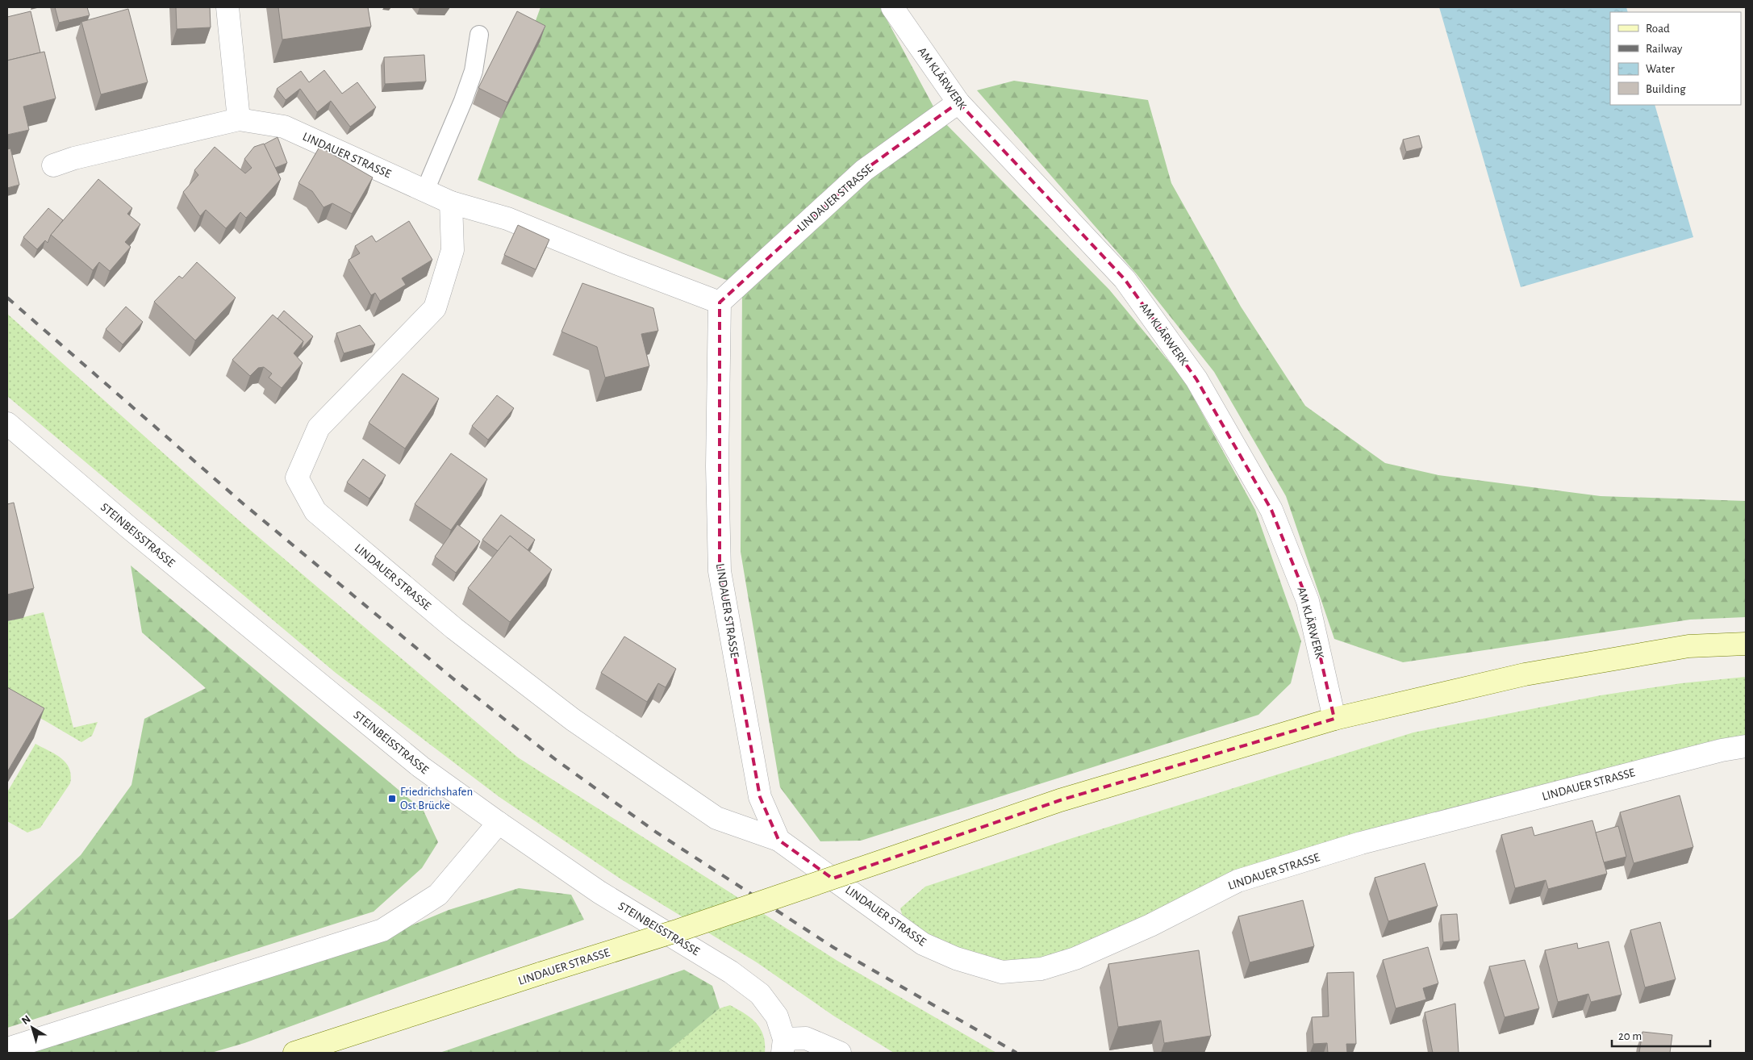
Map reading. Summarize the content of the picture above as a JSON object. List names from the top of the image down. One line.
{"streets":{"main road":["LINDAUER STRASSE"],"street":["AM KLÄRWERK","STEINBEISSTRASSE"]},"crossings":[["AM KLÄRWERK","LINDAUER STRASSE"]],"places":{"transit":["Friedrichshafen Ost Brücke"]},"legend":["Road","Railway","Water","Building"],"scale_bar":"20 m","north":"top left"}
